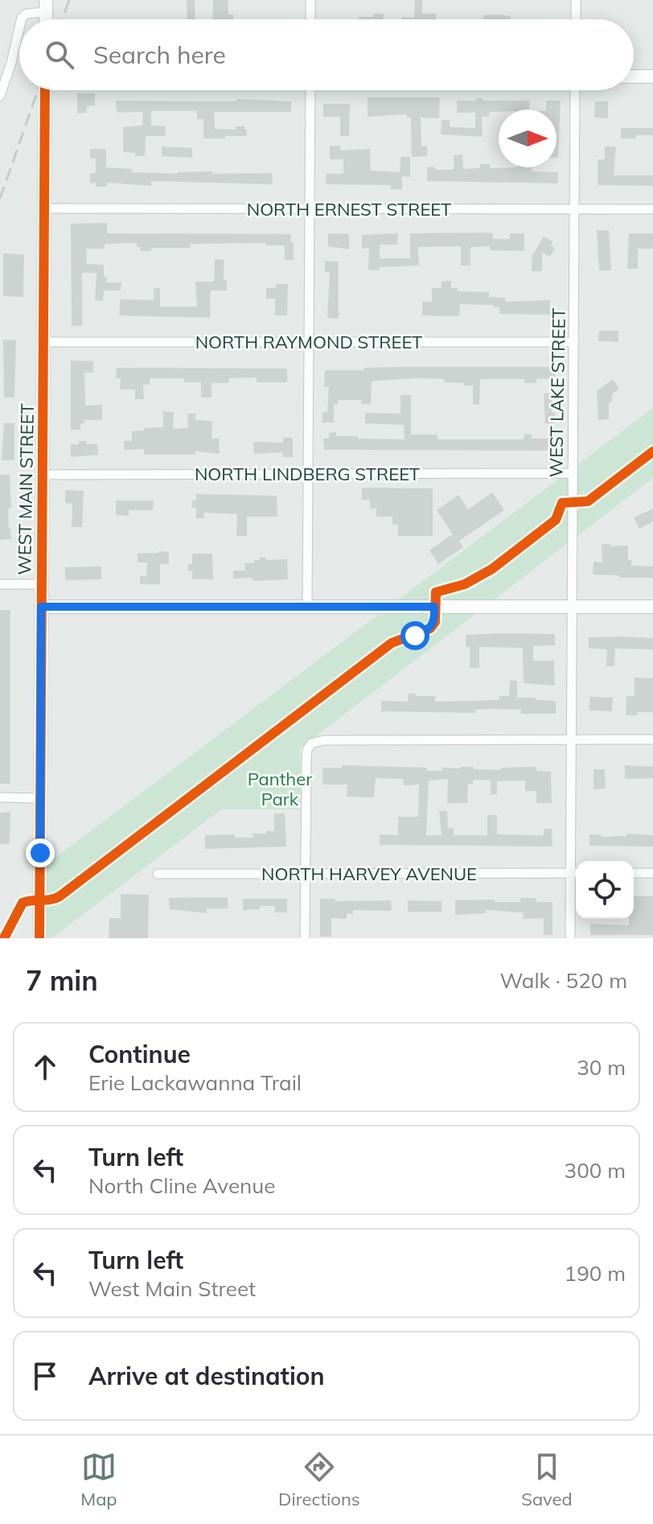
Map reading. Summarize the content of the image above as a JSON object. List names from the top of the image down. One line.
{"streets":{"street":["NORTH ERNEST STREET","NORTH RAYMOND STREET","WEST LAKE STREET","NORTH LINDBERG STREET","WEST MAIN STREET","NORTH HARVEY AVENUE"]},"crossings":[["NORTH ERNEST STREET","WEST LAKE STREET"],["NORTH ERNEST STREET","WEST MAIN STREET"],["NORTH RAYMOND STREET","WEST LAKE STREET"],["NORTH RAYMOND STREET","WEST MAIN STREET"],["WEST LAKE STREET","NORTH LINDBERG STREET"],["WEST LAKE STREET","NORTH HARVEY AVENUE"],["NORTH LINDBERG STREET","WEST MAIN STREET"]],"parks":["Panther Park"],"north":"right","page":{"search":"Search here","heading":["7 min","Walk · 520 m"],"list":[["Continue","Erie Lackawanna Trail","30 m"],["Turn left","North Cline Avenue","300 m"],["Turn left","West Main Street","190 m"],"Arrive at destination"],"nav":["Map","Directions","Saved"]}}
